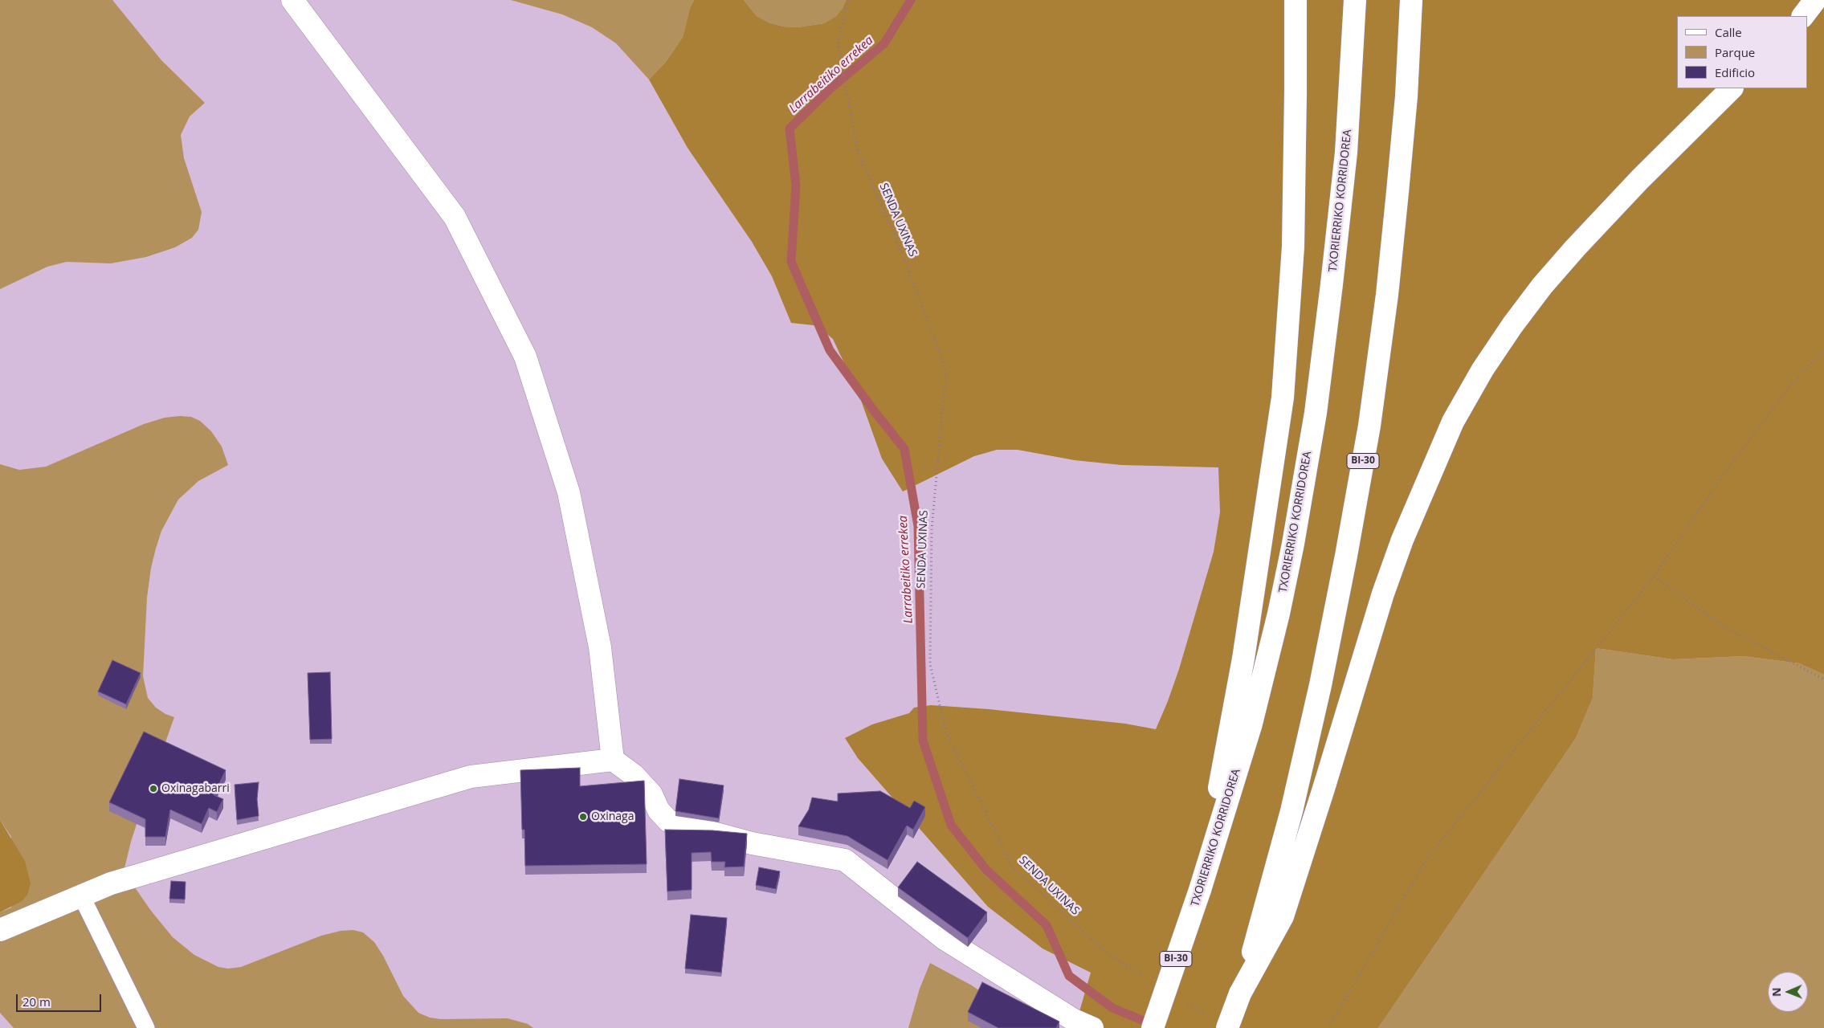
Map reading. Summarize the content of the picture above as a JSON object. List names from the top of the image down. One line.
{"streets":{"main road":["TXORIERRIKO KORRIDOREA","BI-30"],"path":["SENDA UXINAS"]},"water":["Larrabeitiko errekea"],"places":["Oxinagabarri","Oxinaga"],"legend":["Calle","Parque","Edificio"],"scale_bar":"20 m","north":"left"}
